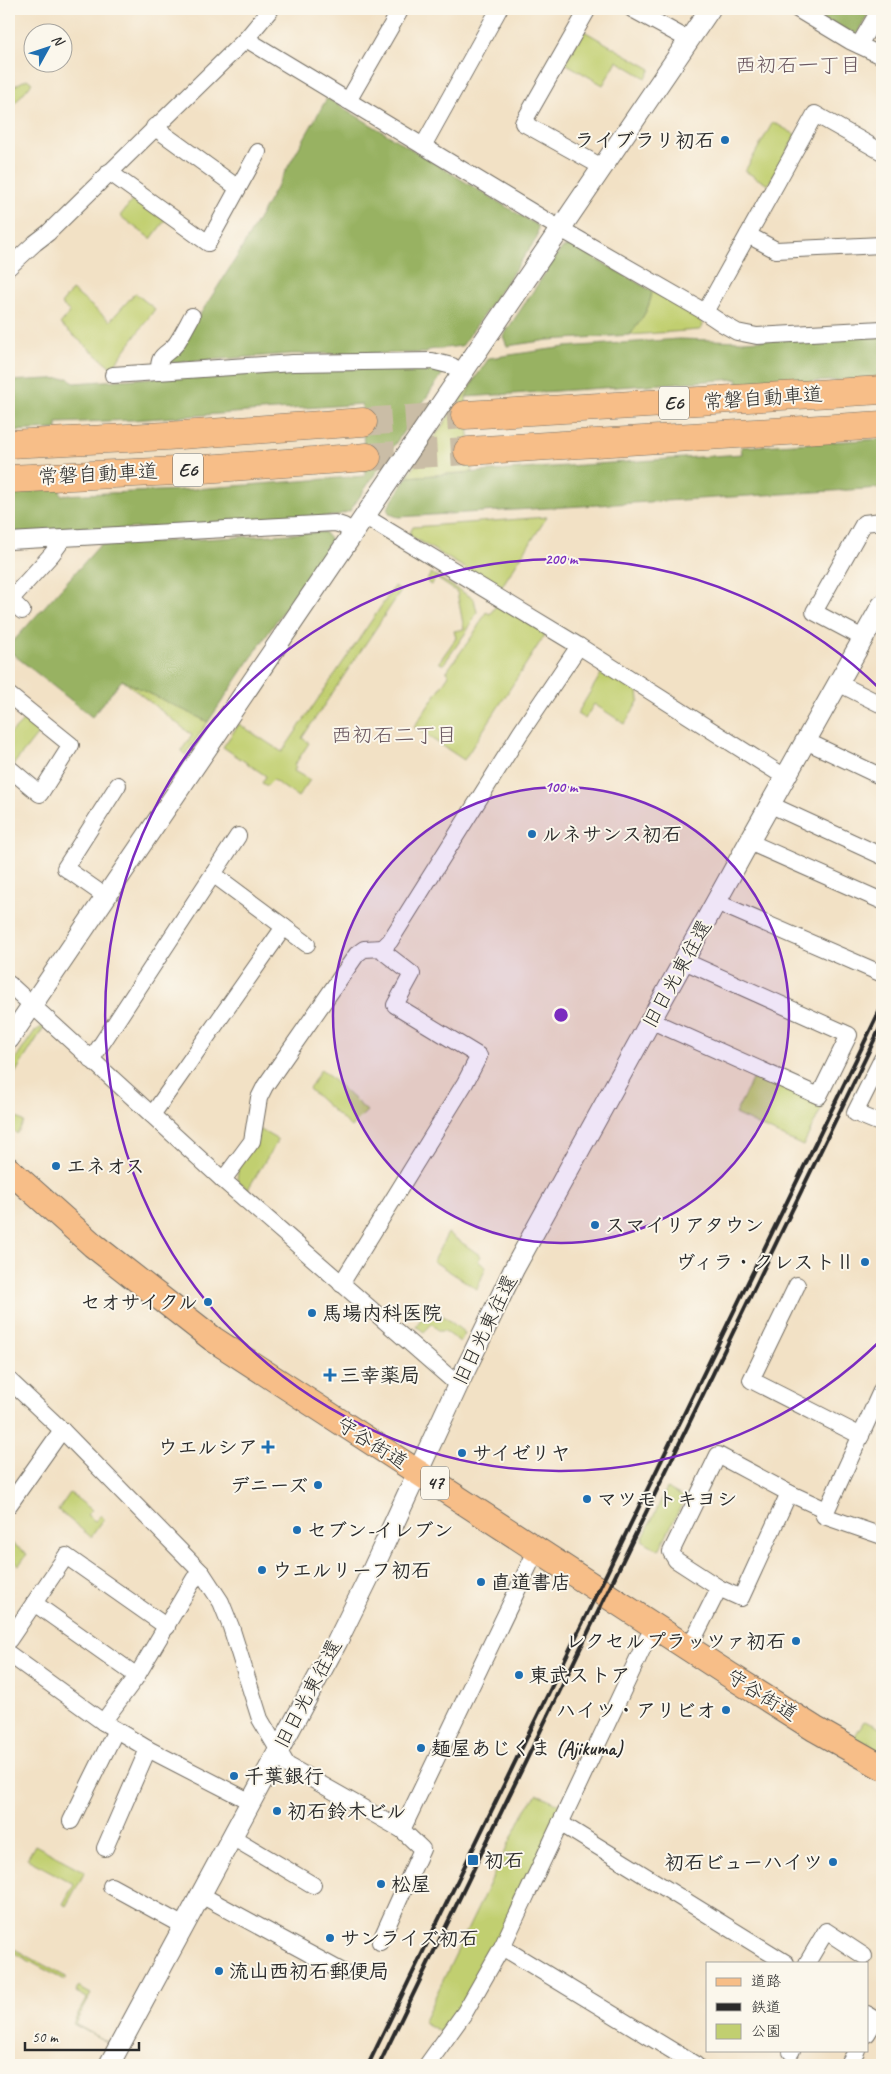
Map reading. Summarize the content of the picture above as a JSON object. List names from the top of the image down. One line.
{"streets":{"highway":["常磐自動車道","E6"],"main road":["守谷街道","47"],"street":["旧日光東往還"]},"crossings":[["旧日光東往還","守谷街道"]],"districts":["西初石一丁目","西初石二丁目"],"places":{"other":["ライブラリ初石","ルネサンス初石","エネオス","スマイリアタウン","ヴィラ・クレストⅡ","セオサイクル","馬場内科医院","サイゼリヤ","デニーズ","マツモトキヨシ","セブン-イレブン","ウエルリーフ初石","直道書店","レクセルプラッツァ初石","東武ストア","ハイツ・アリビオ","麺屋あじくま (Ajikuma)","千葉銀行","初石鈴木ビル","初石ビューハイツ","松屋","サンライズ初石","流山西初石郵便局"],"health":["三幸薬局","ウエルシア"],"transit":["初石"]},"legend":["道路","鉄道","公園"],"scale_bar":"50 m","north":"top right","rings":["200 m","100 m"]}
